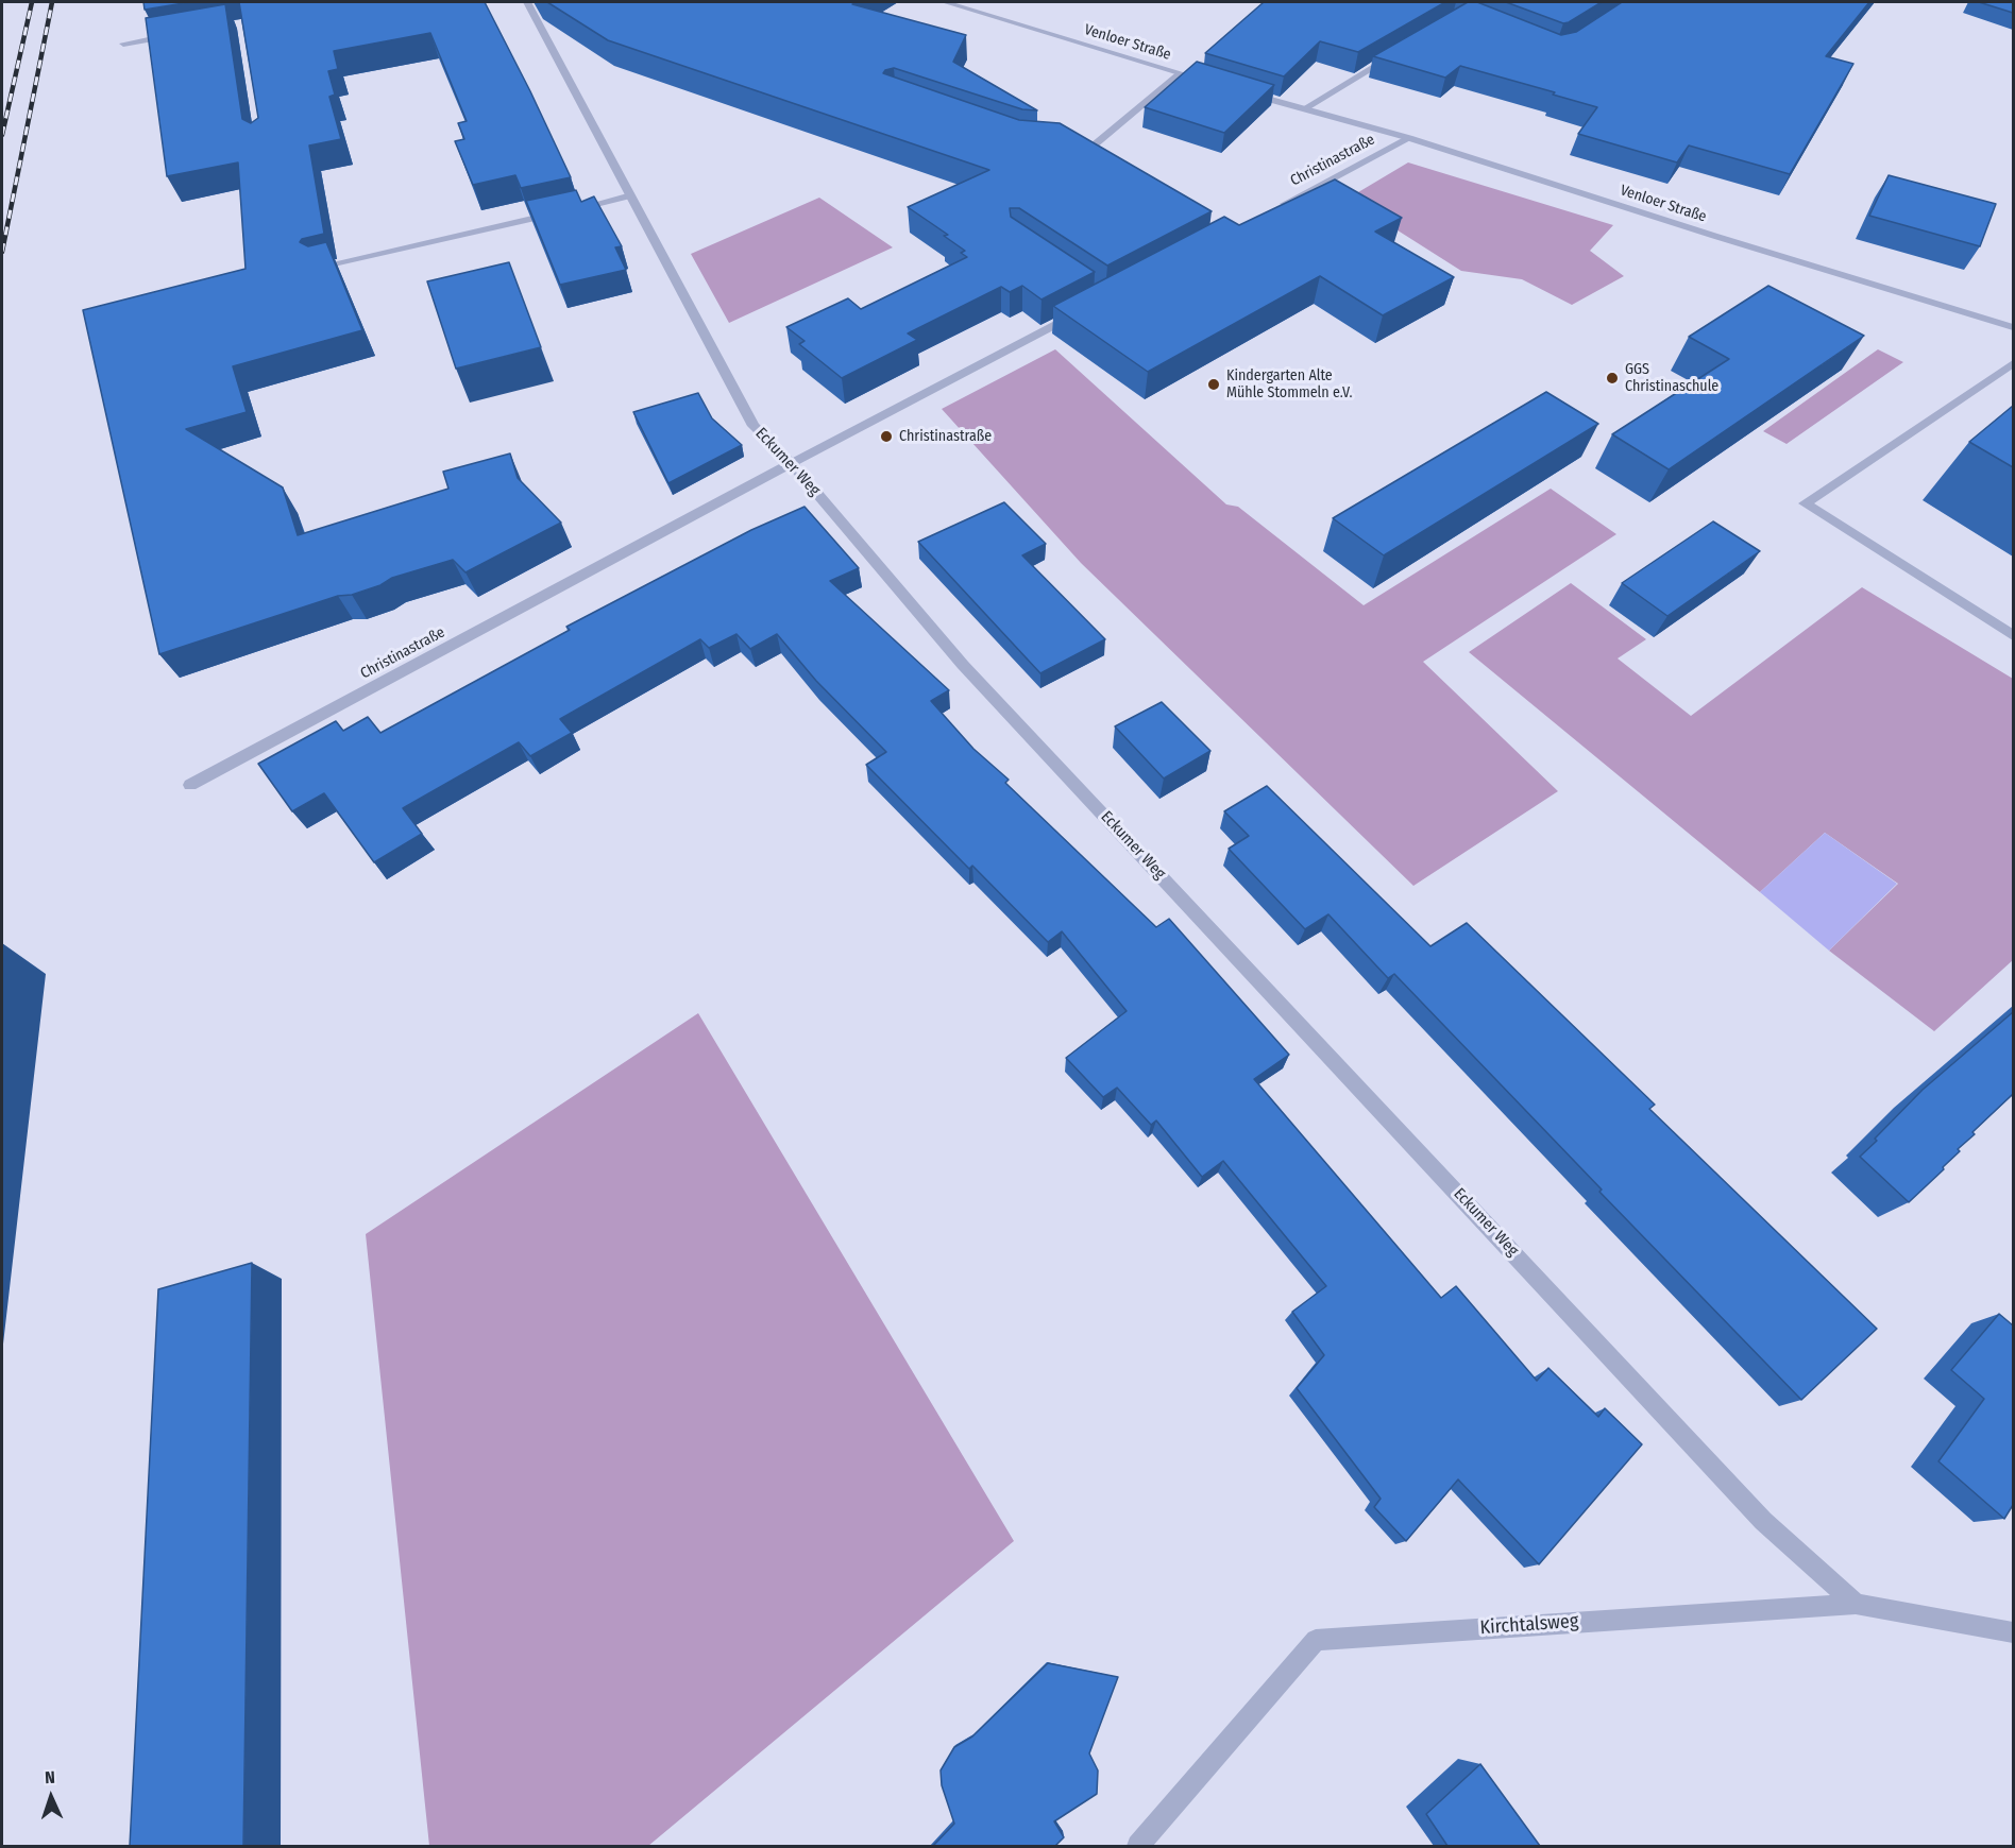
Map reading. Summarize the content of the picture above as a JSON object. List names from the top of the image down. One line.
{"streets":{"street":["Venloer Straße","Christinastraße","Eckumer Weg","Kirchtalsweg"]},"crossings":[["Venloer Straße","Christinastraße"],["Christinastraße","Eckumer Weg"],["Eckumer Weg","Kirchtalsweg"]],"places":["GGS Christinaschule","Kindergarten Alte Mühle Stommeln e.V.","Christinastraße"],"north":"top"}
